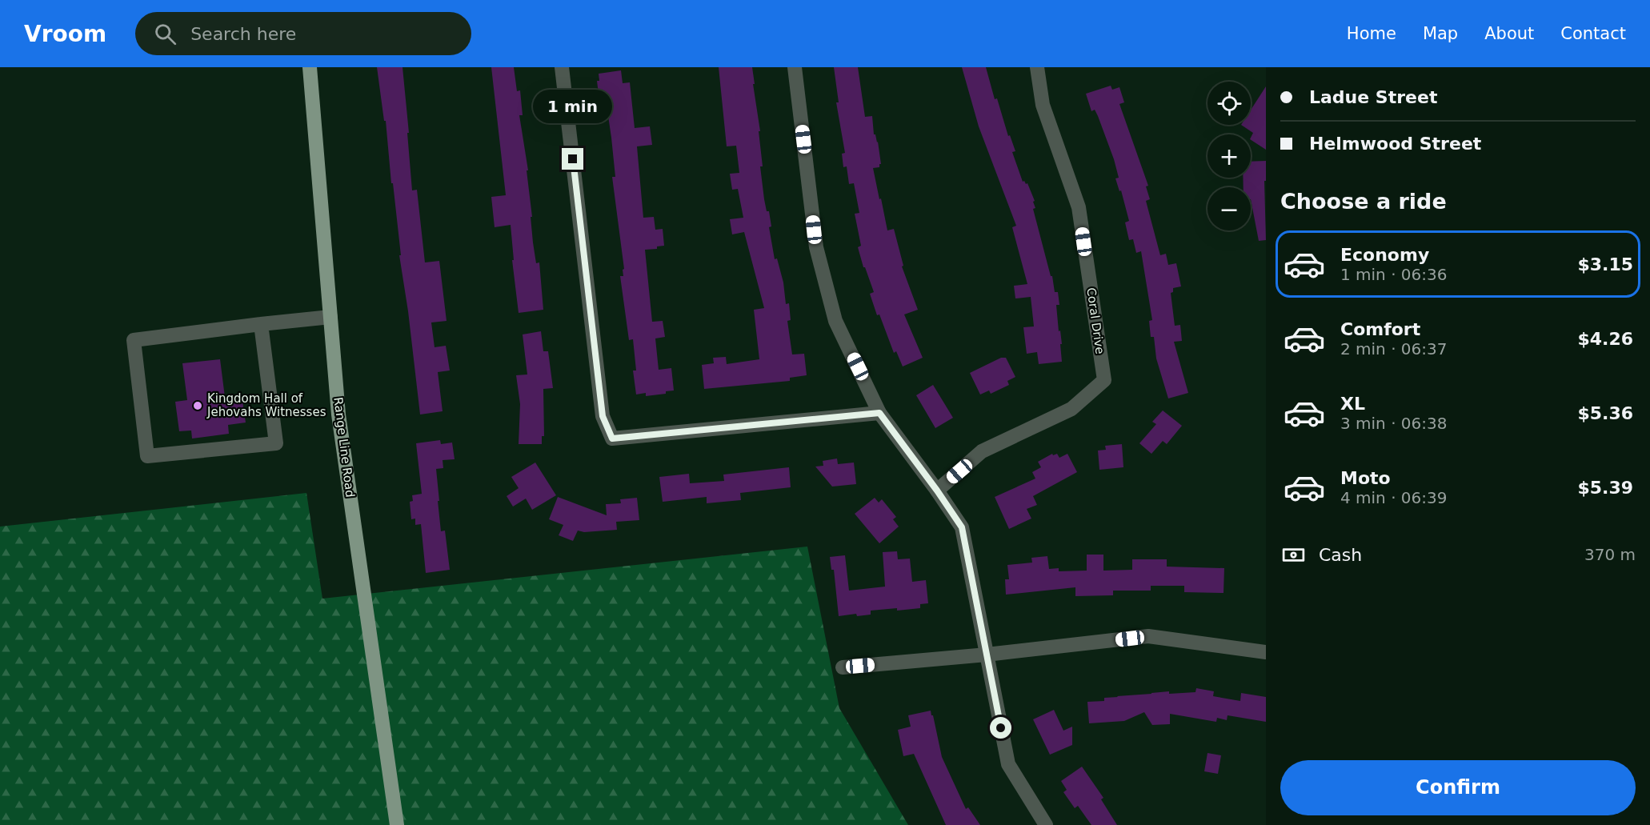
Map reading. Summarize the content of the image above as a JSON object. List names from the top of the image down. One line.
{"streets":{"main road":["Range Line Road"],"street":["Coral Drive"]},"places":["Kingdom Hall of Jehovahs Witnesses"],"page":{"header":"Vroom","search":"Search here","nav":["Home","Map","About","Contact"],"banner":["Ladue Street","Helmwood Street"],"map_buttons":["+","−"],"bubble":"1 min","heading":"Choose a ride","list":[{"name":"Economy","note":"1 min · 06:36","value":"$3.15"},{"name":"Comfort","note":"2 min · 06:37","value":"$4.26"},{"name":"XL","note":"3 min · 06:38","value":"$5.36"},{"name":"Moto","note":"4 min · 06:39","value":"$5.39"}],"pay":["Cash","370 m"],"buttons":"Confirm"}}
